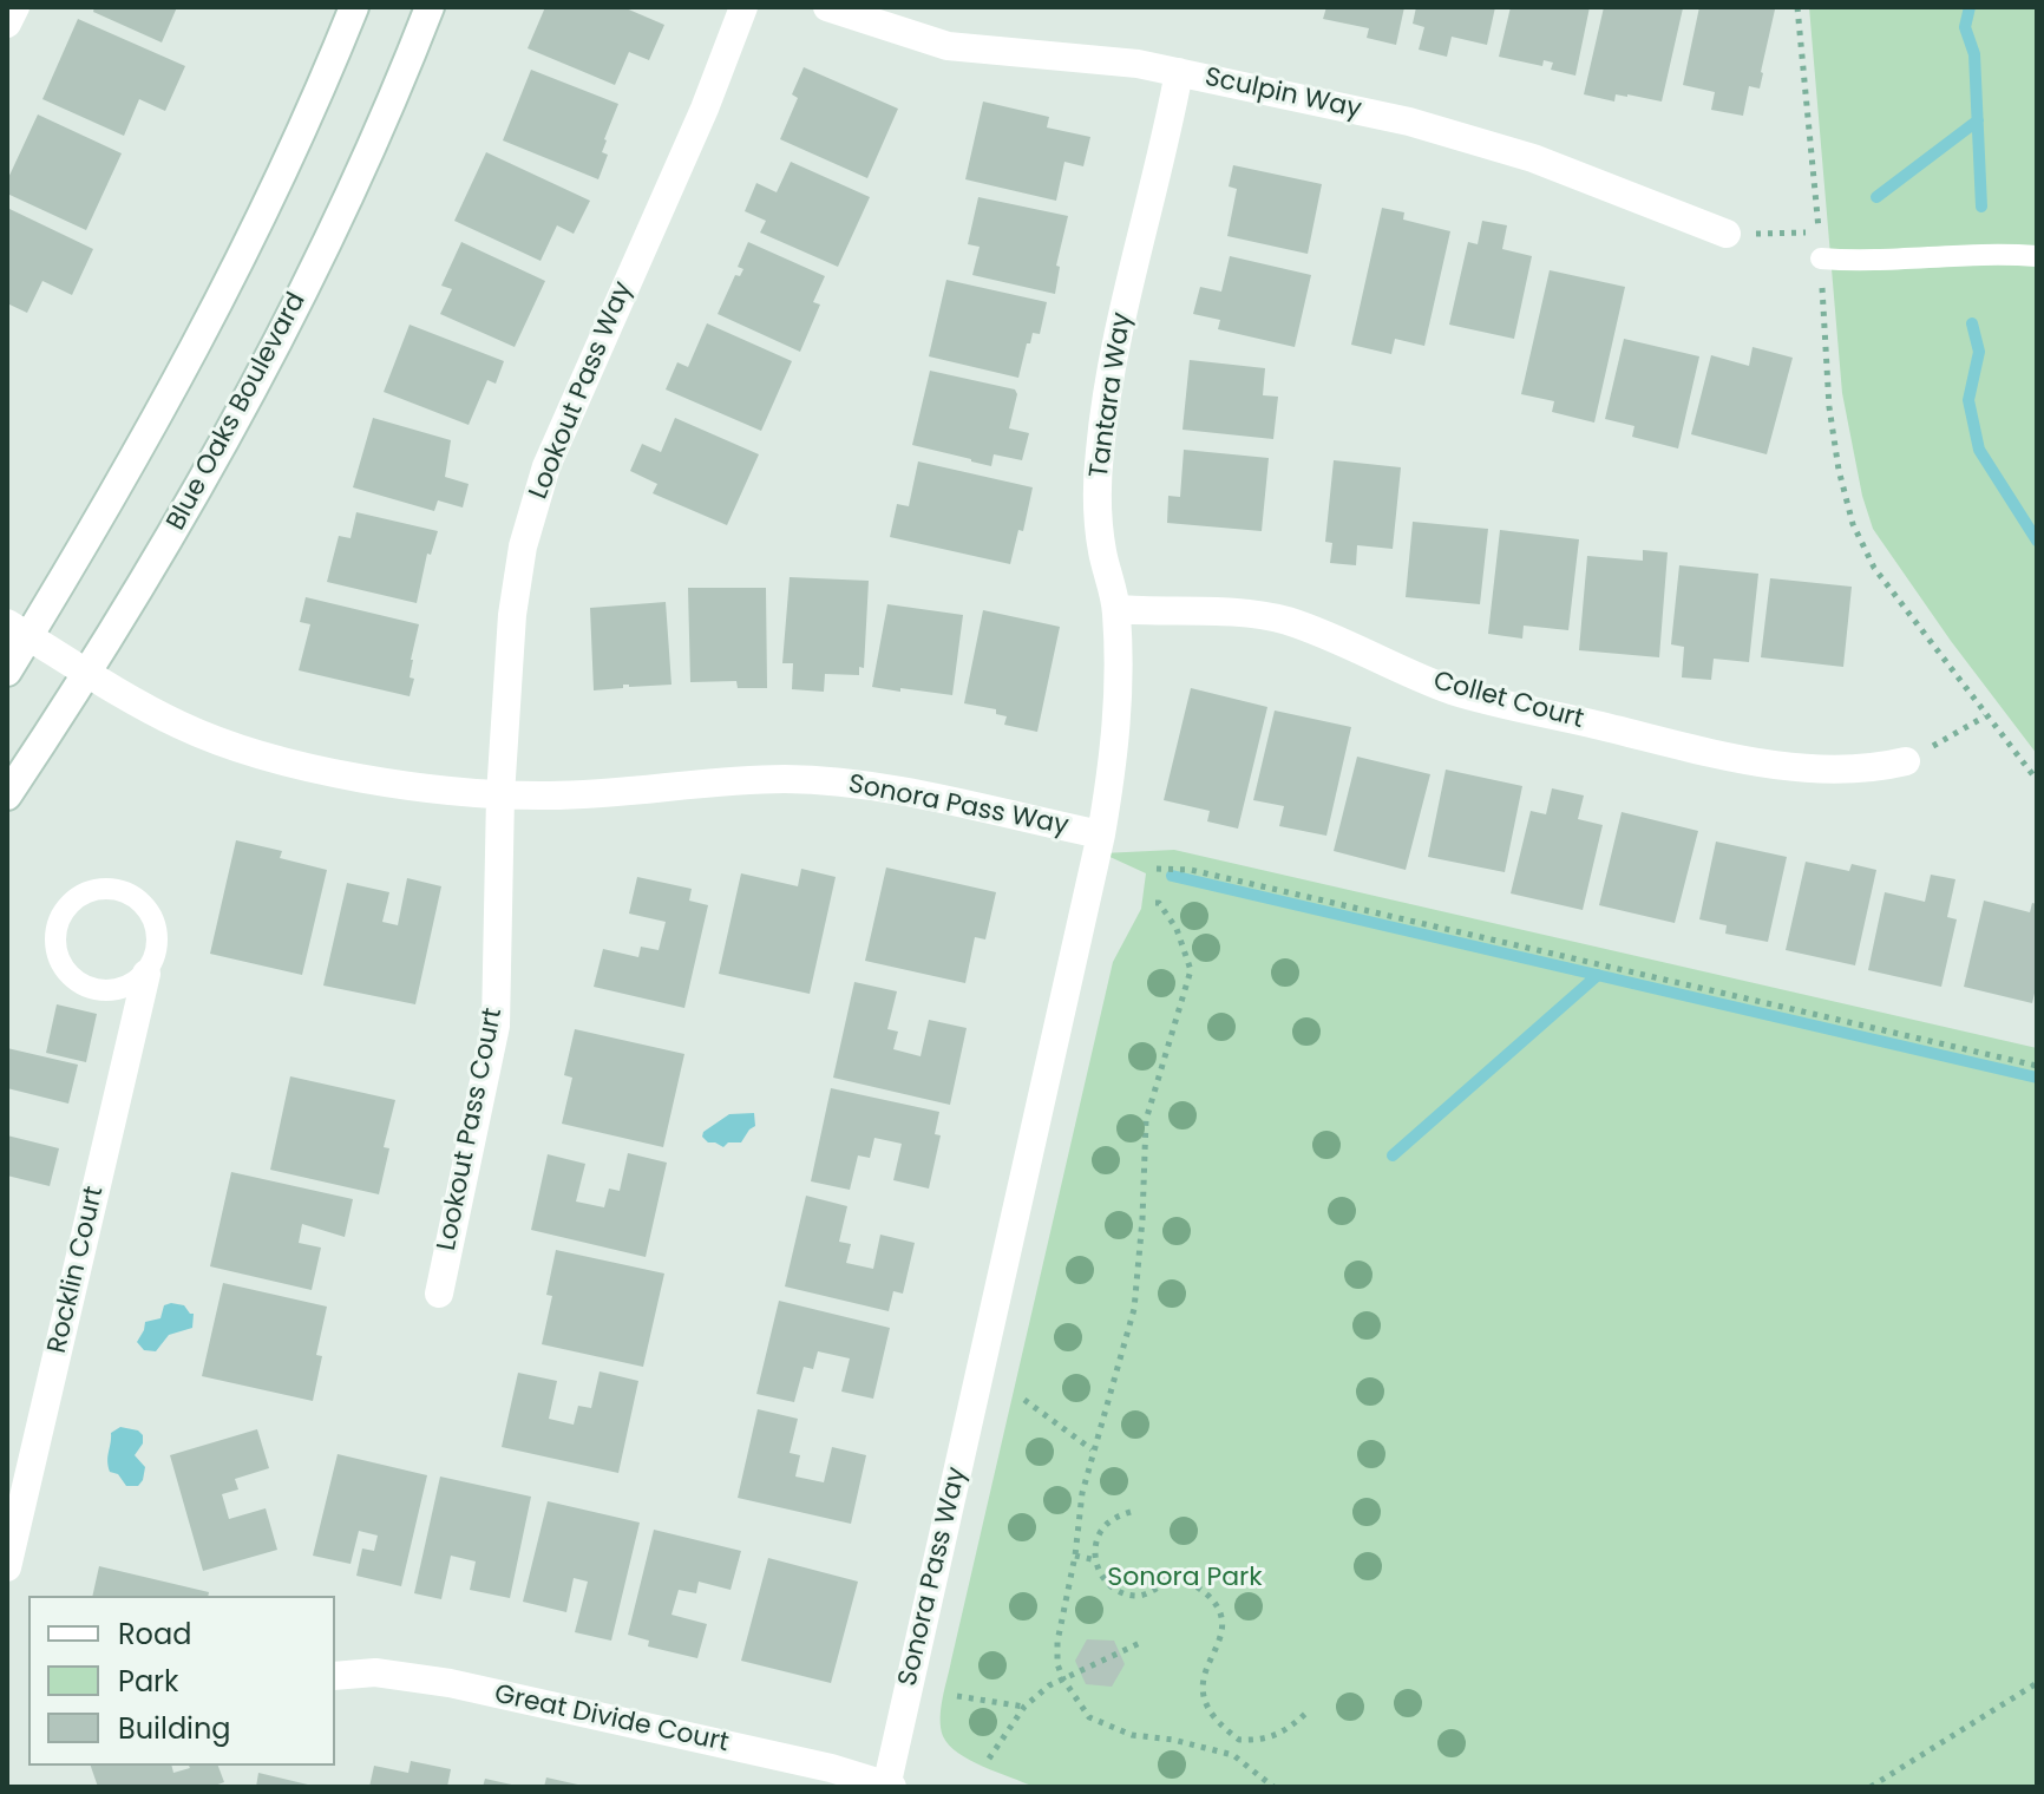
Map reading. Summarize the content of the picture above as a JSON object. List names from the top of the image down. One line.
{"streets":{"street":["Sculpin Way","Lookout Pass Way","Tantara Way","Blue Oaks Boulevard","Collet Court","Sonora Pass Way","Lookout Pass Court","Rocklin Court","Great Divide Court"]},"crossings":[["Sculpin Way","Tantara Way"],["Lookout Pass Way","Sonora Pass Way"],["Lookout Pass Way","Lookout Pass Court"],["Tantara Way","Collet Court"],["Tantara Way","Sonora Pass Way"],["Blue Oaks Boulevard","Sonora Pass Way"],["Sonora Pass Way","Lookout Pass Court"],["Sonora Pass Way","Great Divide Court"]],"parks":["Sonora Park"],"legend":["Road","Park","Building"]}
